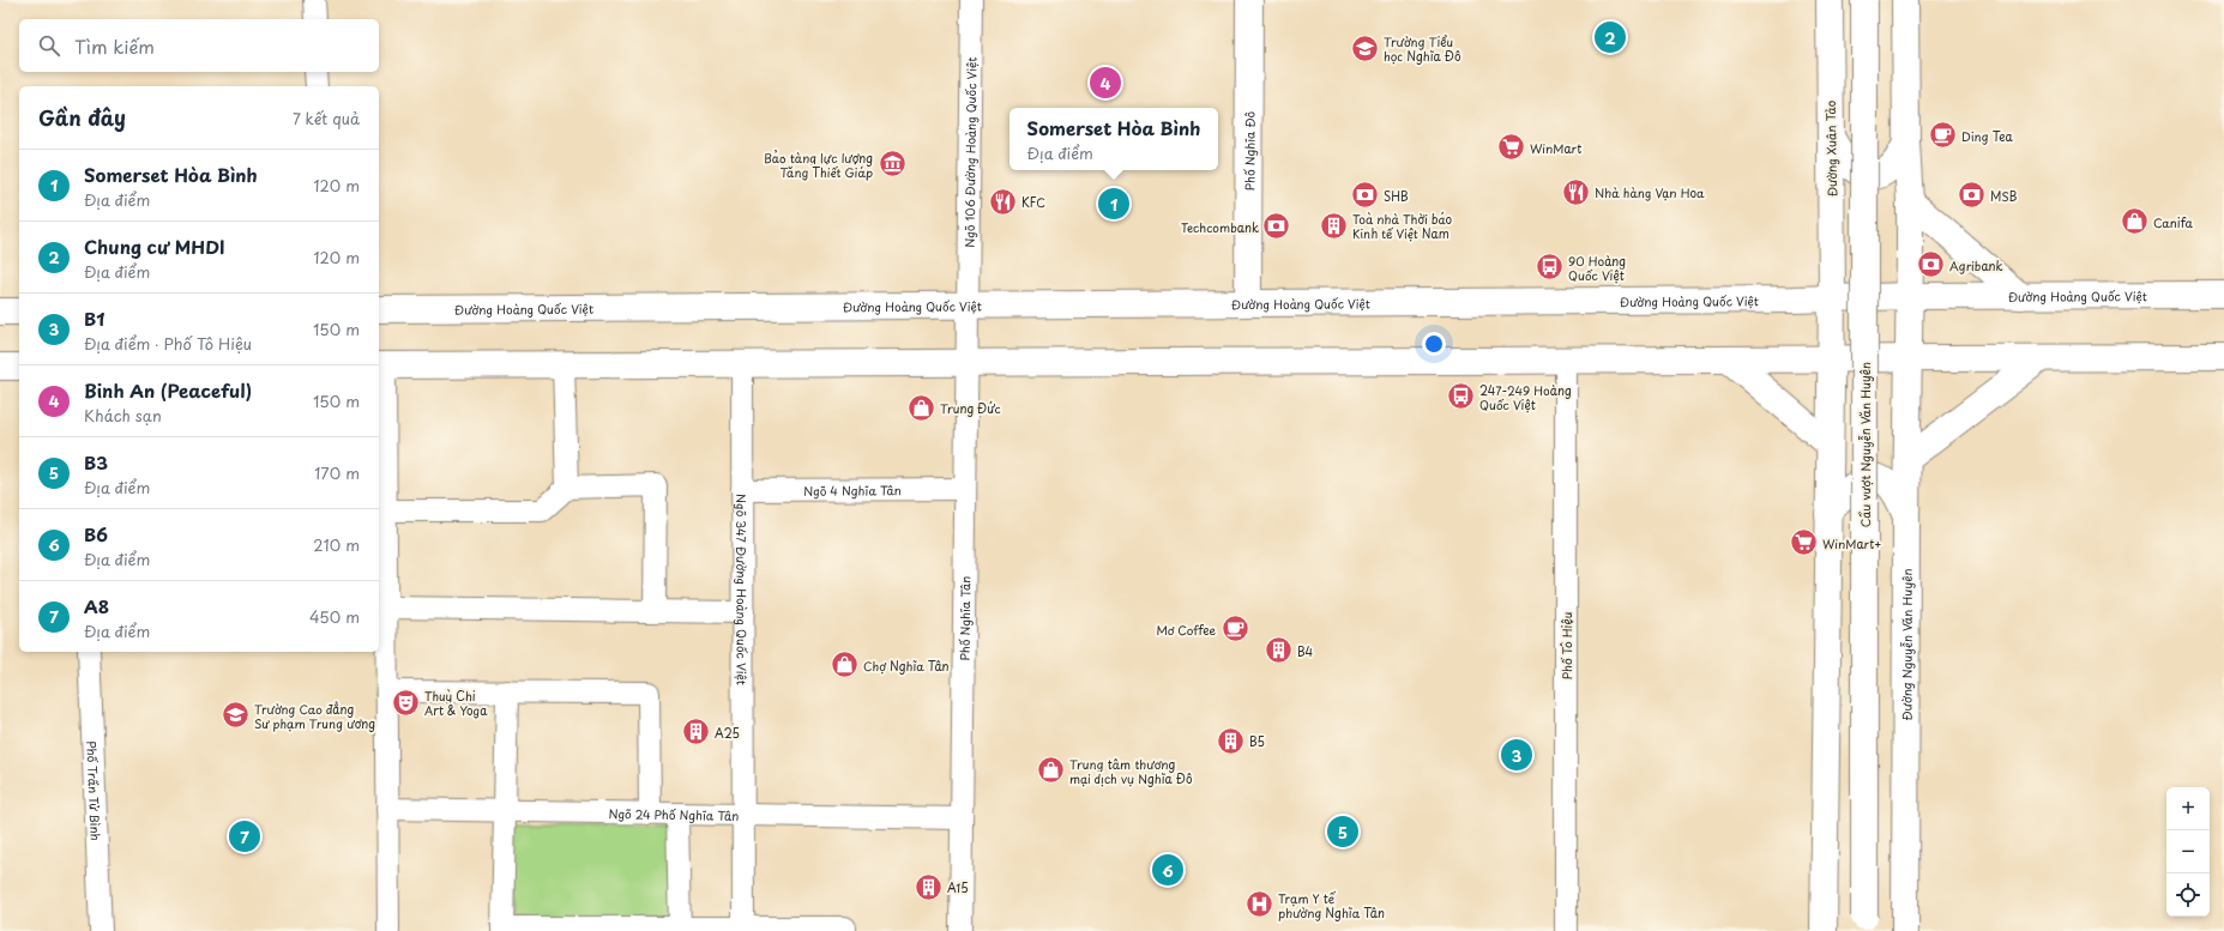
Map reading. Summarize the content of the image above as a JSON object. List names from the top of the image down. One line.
{"streets":{"main road":["Đường Xuân Tảo","Phố Nghĩa Đô","Đường Hoàng Quốc Việt","Cầu vượt Nguyễn Văn Huyên","Đường Nguyễn Văn Huyên"],"street":["Ngõ 106 Đường Hoàng Quốc Việt","Ngõ 4 Nghĩa Tân","Ngõ 347 Đường Hoàng Quốc Việt","Phố Nghĩa Tân","Phố Tô Hiệu","Phố Trần Tử Bình","Ngõ 24 Phố Nghĩa Tân"]},"crossings":[["Đường Xuân Tảo","Đường Hoàng Quốc Việt"],["Phố Nghĩa Đô","Đường Hoàng Quốc Việt"],["Ngõ 106 Đường Hoàng Quốc Việt","Đường Hoàng Quốc Việt"],["Ngõ 106 Đường Hoàng Quốc Việt","Phố Nghĩa Tân"],["Đường Hoàng Quốc Việt","Phố Nghĩa Tân"],["Đường Hoàng Quốc Việt","Đường Nguyễn Văn Huyên"],["Ngõ 4 Nghĩa Tân","Ngõ 347 Đường Hoàng Quốc Việt"],["Ngõ 4 Nghĩa Tân","Phố Nghĩa Tân"],["Ngõ 347 Đường Hoàng Quốc Việt","Ngõ 24 Phố Nghĩa Tân"],["Phố Nghĩa Tân","Ngõ 24 Phố Nghĩa Tân"]],"places":{"school or university":["Trường Tiểu học Nghĩa Đô","Trường Cao đẳng Sư phạm Trung ương"],"cafe":["Ding Tea","Mơ Coffee"],"supermarket":["WinMart","WinMart+"],"museum":["Bảo tàng lực lượng Tăng Thiết Giáp"],"restaurant":["Nhà hàng Vạn Hoa","KFC"],"bank":["SHB","MSB","Techcombank","Agribank"],"shop":["Canifa","Trung Đức","Chợ Nghĩa Tân","Trung tâm thương mại dịch vụ Nghĩa Đô"],"building":["Toà nhà Thời báo Kinh tế Việt Nam","B4","A25","B5","A15"],"bus stop":["90 Hoàng Quốc Việt","247-249 Hoàng Quốc Việt"],"theatre":["Thuỳ Chi Art & Yoga"],"hospital":["Trạm Y tế phường Nghĩa Tân"]},"page":{"pins":["2","4","1","3","5","7","6"],"search":"Tìm kiếm","heading":["Gần đây","7 kết quả"],"popup":["Somerset Hòa Bình","Địa điểm"],"list":[{"mark":"1","name":"Somerset Hòa Bình","note":"Địa điểm","value":"120 m"},{"mark":"2","name":"Chung cư MHDI","note":"Địa điểm","value":"120 m"},{"mark":"3","name":"B1","note":"Địa điểm · Phố Tô Hiệu","value":"150 m"},{"mark":"4","name":"Binh An (Peaceful)","note":"Khách sạn","value":"150 m"},{"mark":"5","name":"B3","note":"Địa điểm","value":"170 m"},{"mark":"6","name":"B6","note":"Địa điểm","value":"210 m"},{"mark":"7","name":"A8","note":"Địa điểm","value":"450 m"}],"map_buttons":["+","−"]}}
